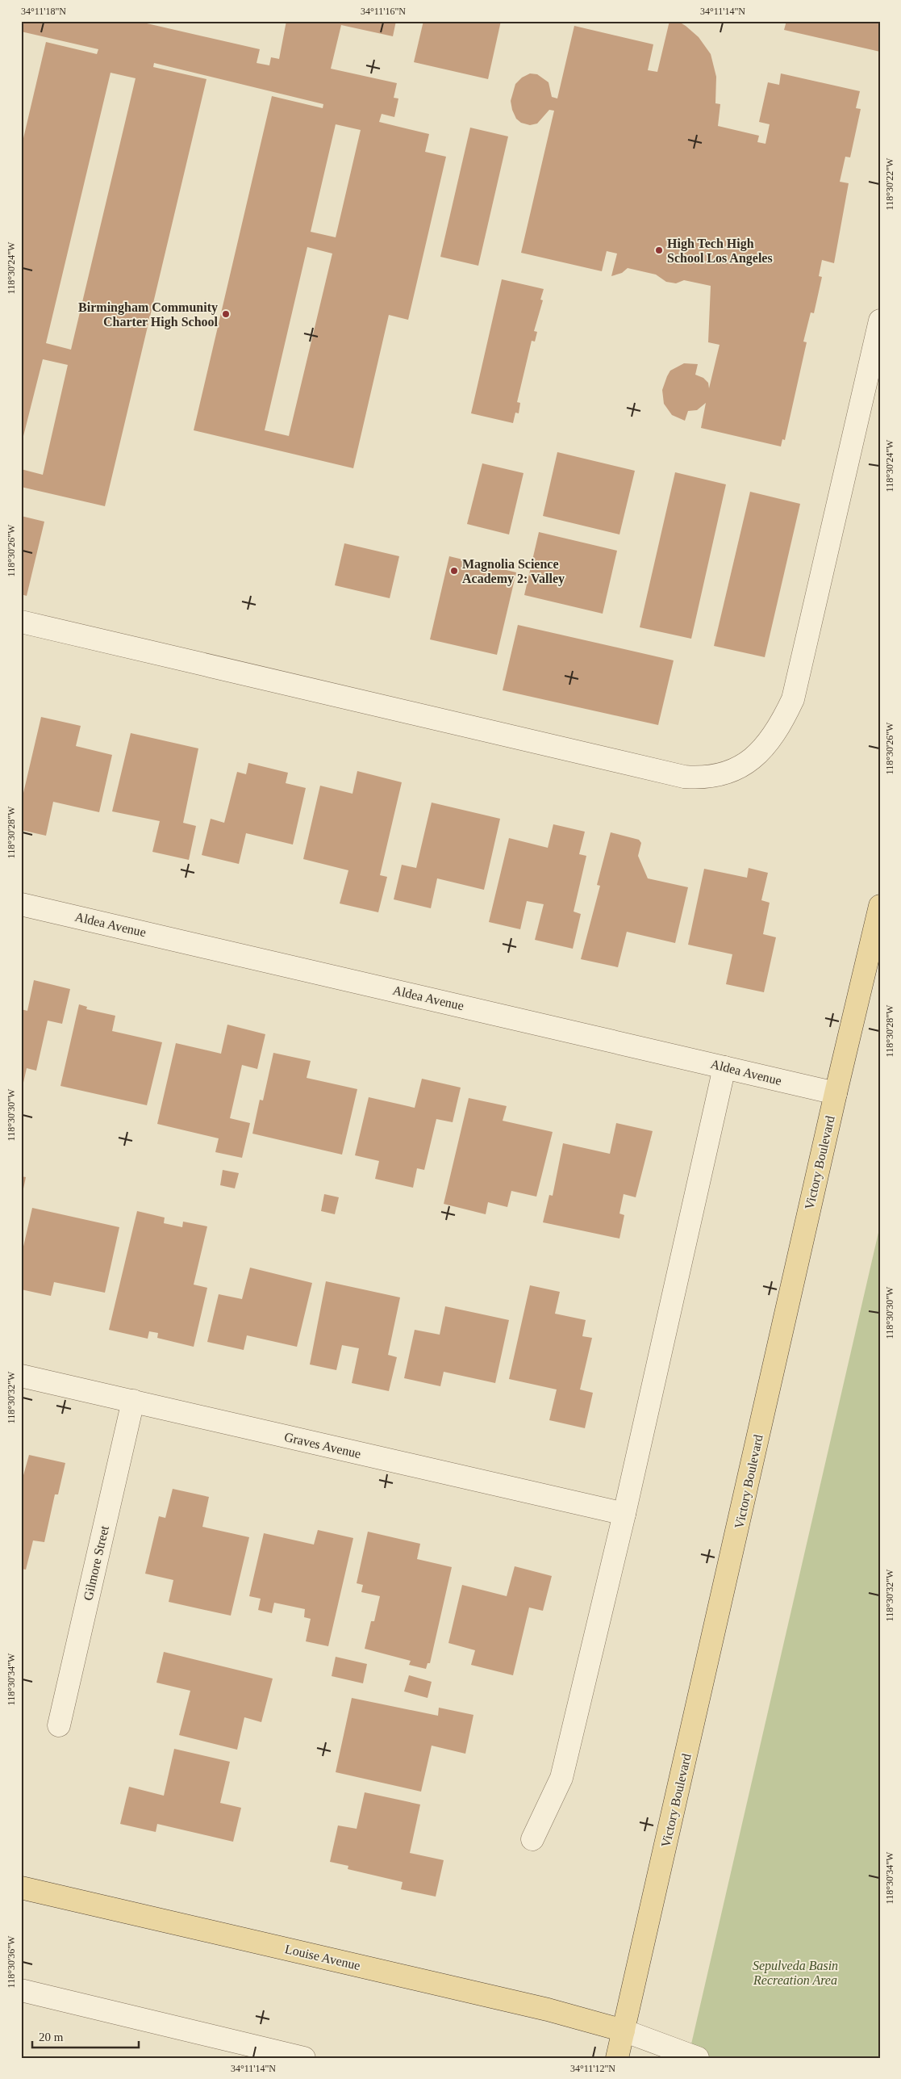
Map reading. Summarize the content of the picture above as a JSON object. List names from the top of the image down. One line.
{"streets":{"main road":["Victory Boulevard","Louise Avenue"],"street":["Aldea Avenue","Graves Avenue","Gilmore Street"]},"crossings":[["Aldea Avenue","Victory Boulevard"],["Victory Boulevard","Louise Avenue"],["Graves Avenue","Gilmore Street"]],"parks":["Sepulveda Basin Recreation Area"],"places":["High Tech High School Los Angeles","Birmingham Community Charter High School","Magnolia Science Academy 2: Valley"],"scale_bar":"20 m","coordinates":["34°11'18\"N","34°11'16\"N","34°11'14\"N","118°30'22\"W","118°30'24\"W","118°30'26\"W","118°30'28\"W","118°30'30\"W","118°30'32\"W","118°30'34\"W","118°30'36\"W","34°11'12\"N"]}
